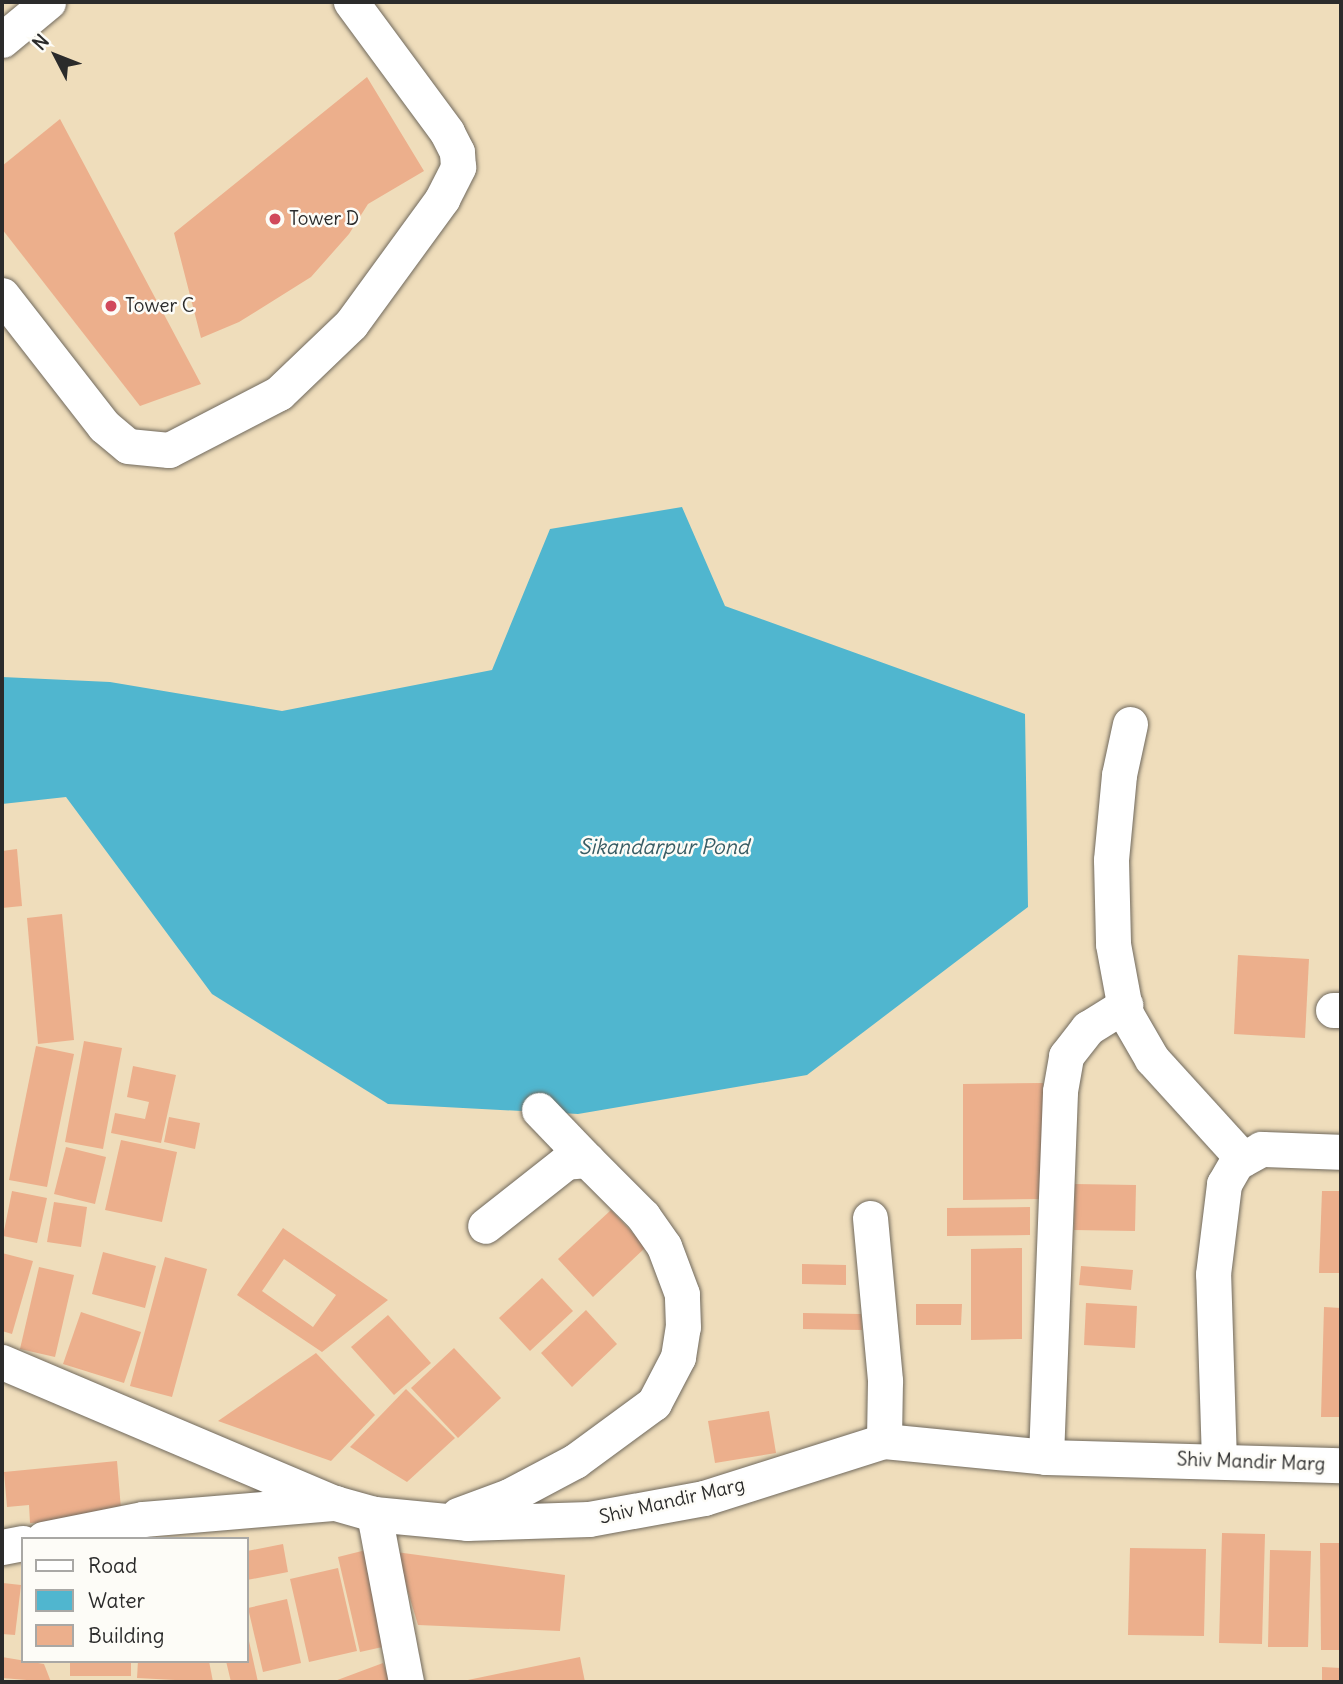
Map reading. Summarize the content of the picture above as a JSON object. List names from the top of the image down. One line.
{"streets":{"street":["Shiv Mandir Marg"]},"water":["Sikandarpur Pond"],"places":["Tower D","Tower C"],"legend":["Road","Water","Building"],"north":"top left"}
